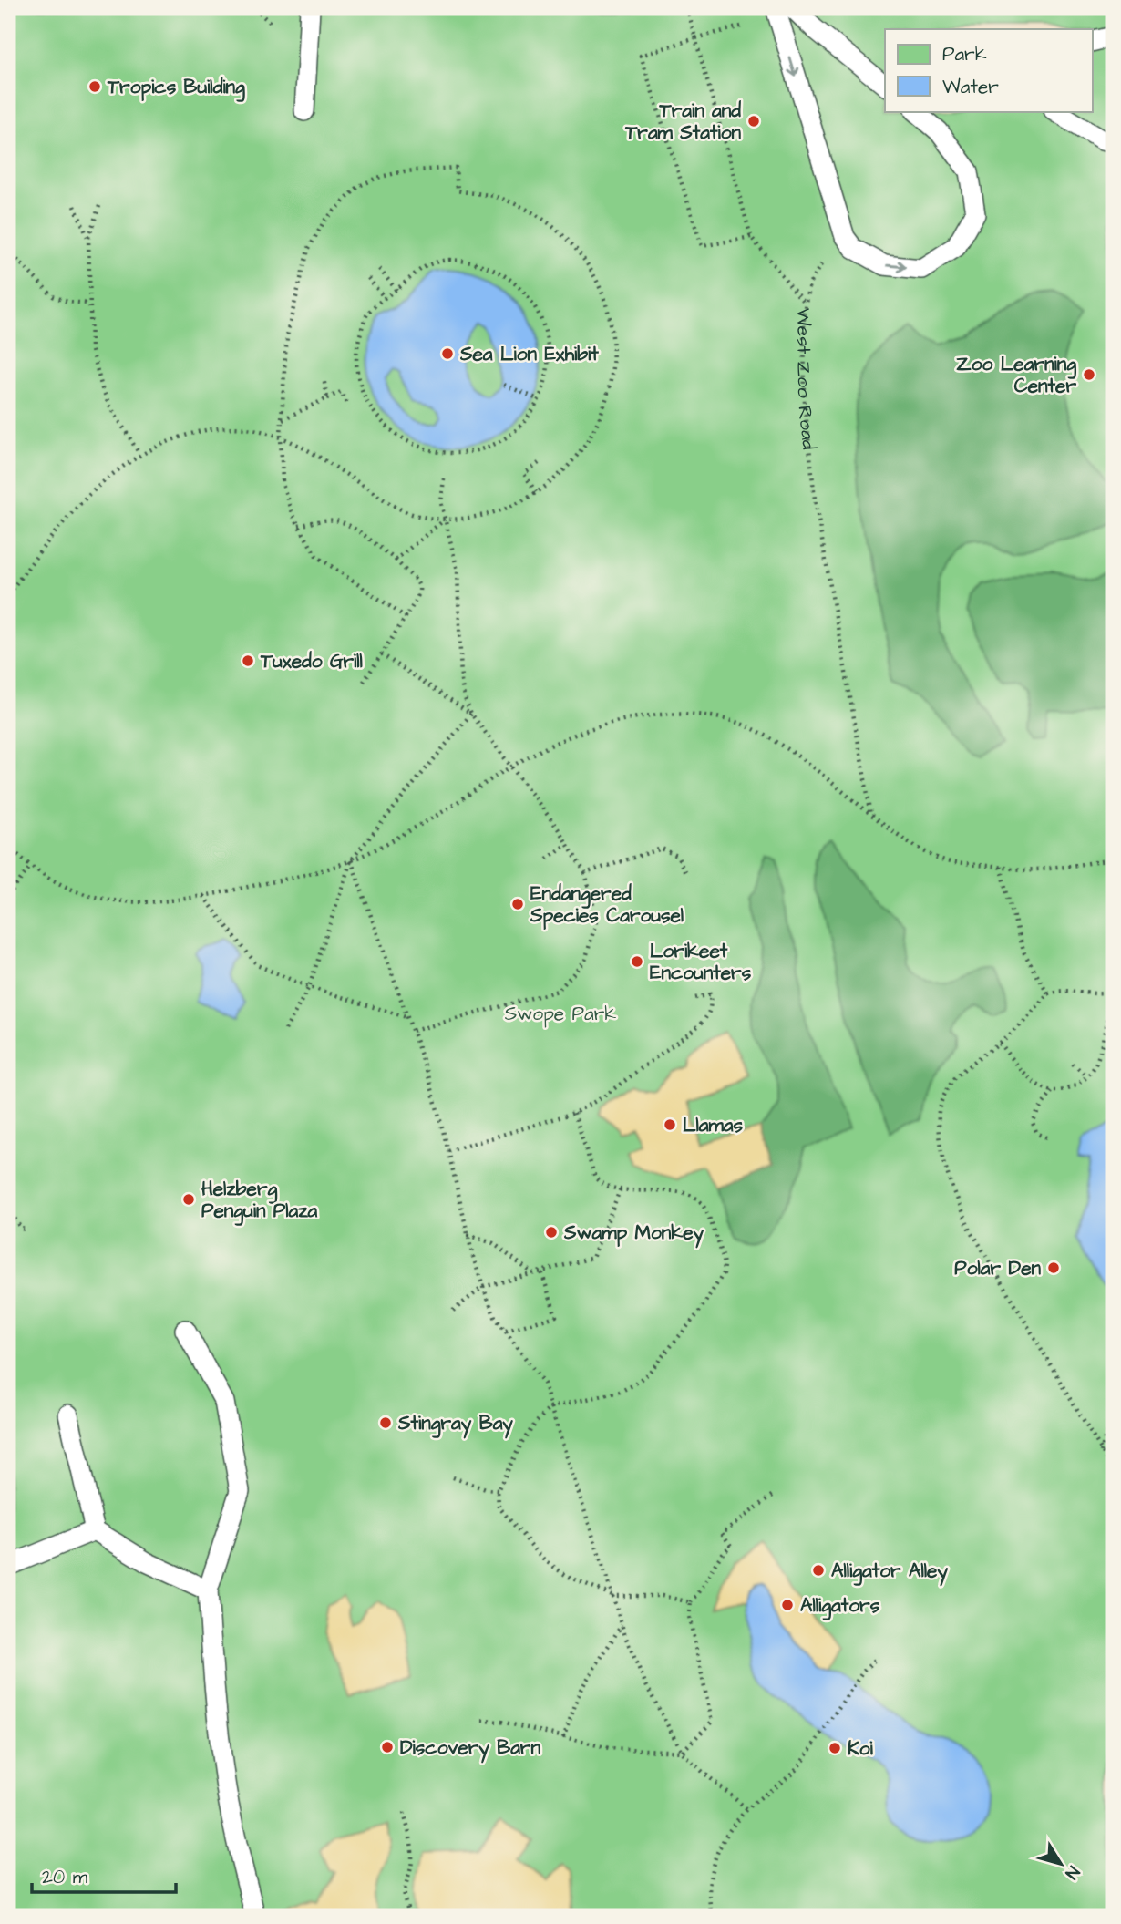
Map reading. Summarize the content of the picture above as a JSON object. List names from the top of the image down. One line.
{"streets":{"path":["West Zoo Road"]},"parks":["Swope Park"],"places":["Tropics Building","Train and Tram Station","Sea Lion Exhibit","Zoo Learning Center","Tuxedo Grill","Endangered Species Carousel","Lorikeet Encounters","Llamas","Helzberg Penguin Plaza","Swamp Monkey","Polar Den","Stingray Bay","Alligator Alley","Alligators","Discovery Barn","Koi"],"legend":["Park","Water"],"scale_bar":"20 m","north":"bottom right"}
